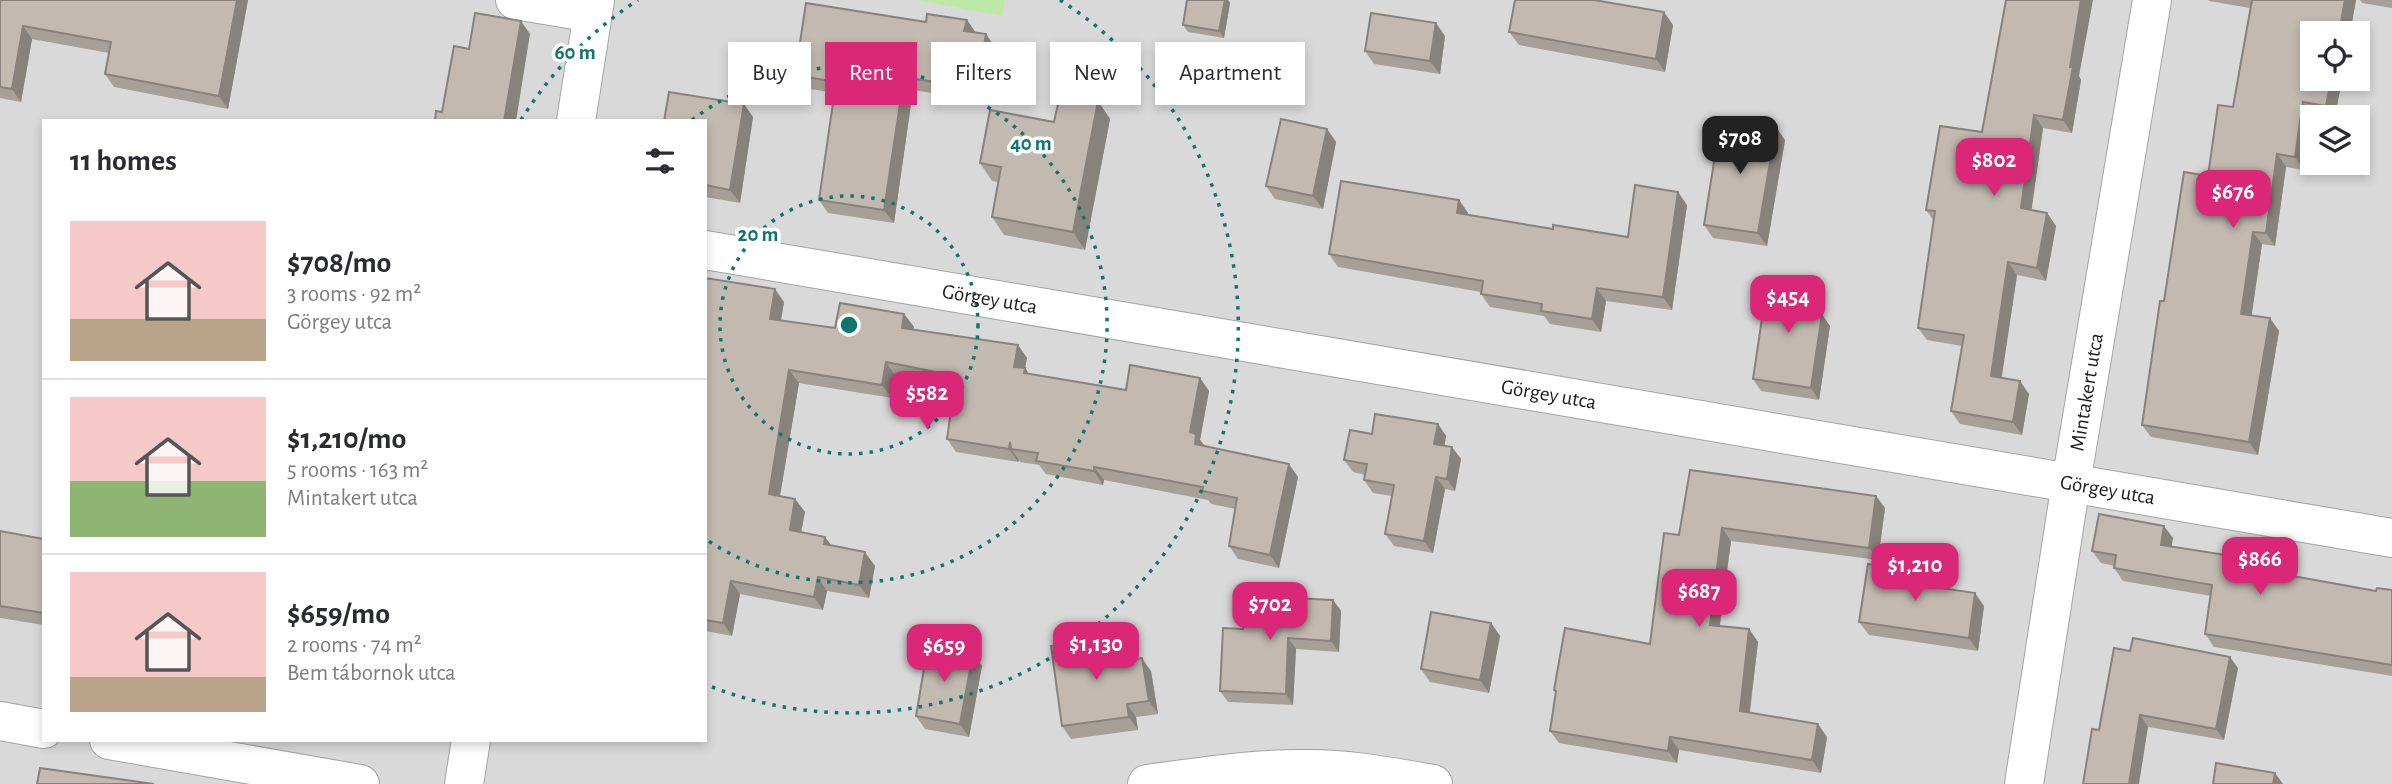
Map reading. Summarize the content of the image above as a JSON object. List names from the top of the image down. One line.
{"streets":{"street":["Görgey utca","Mintakert utca"]},"crossings":[["Görgey utca","Mintakert utca"]],"page":{"chip":["Buy","Rent","Filters","New","Apartment"],"price":["$708","$802","$676","$454","$582","$866","$1,210","$687","$702","$1,130","$659"],"heading":"11 homes","list":[{"name":"$708/mo","note":"3 rooms · 92 m² · Görgey utca"},{"name":"$1,210/mo","note":"5 rooms · 163 m² · Mintakert utca"},{"name":"$659/mo","note":"2 rooms · 74 m² · Bem tábornok utca"}]},"rings":["60 m","40 m","20 m"]}
